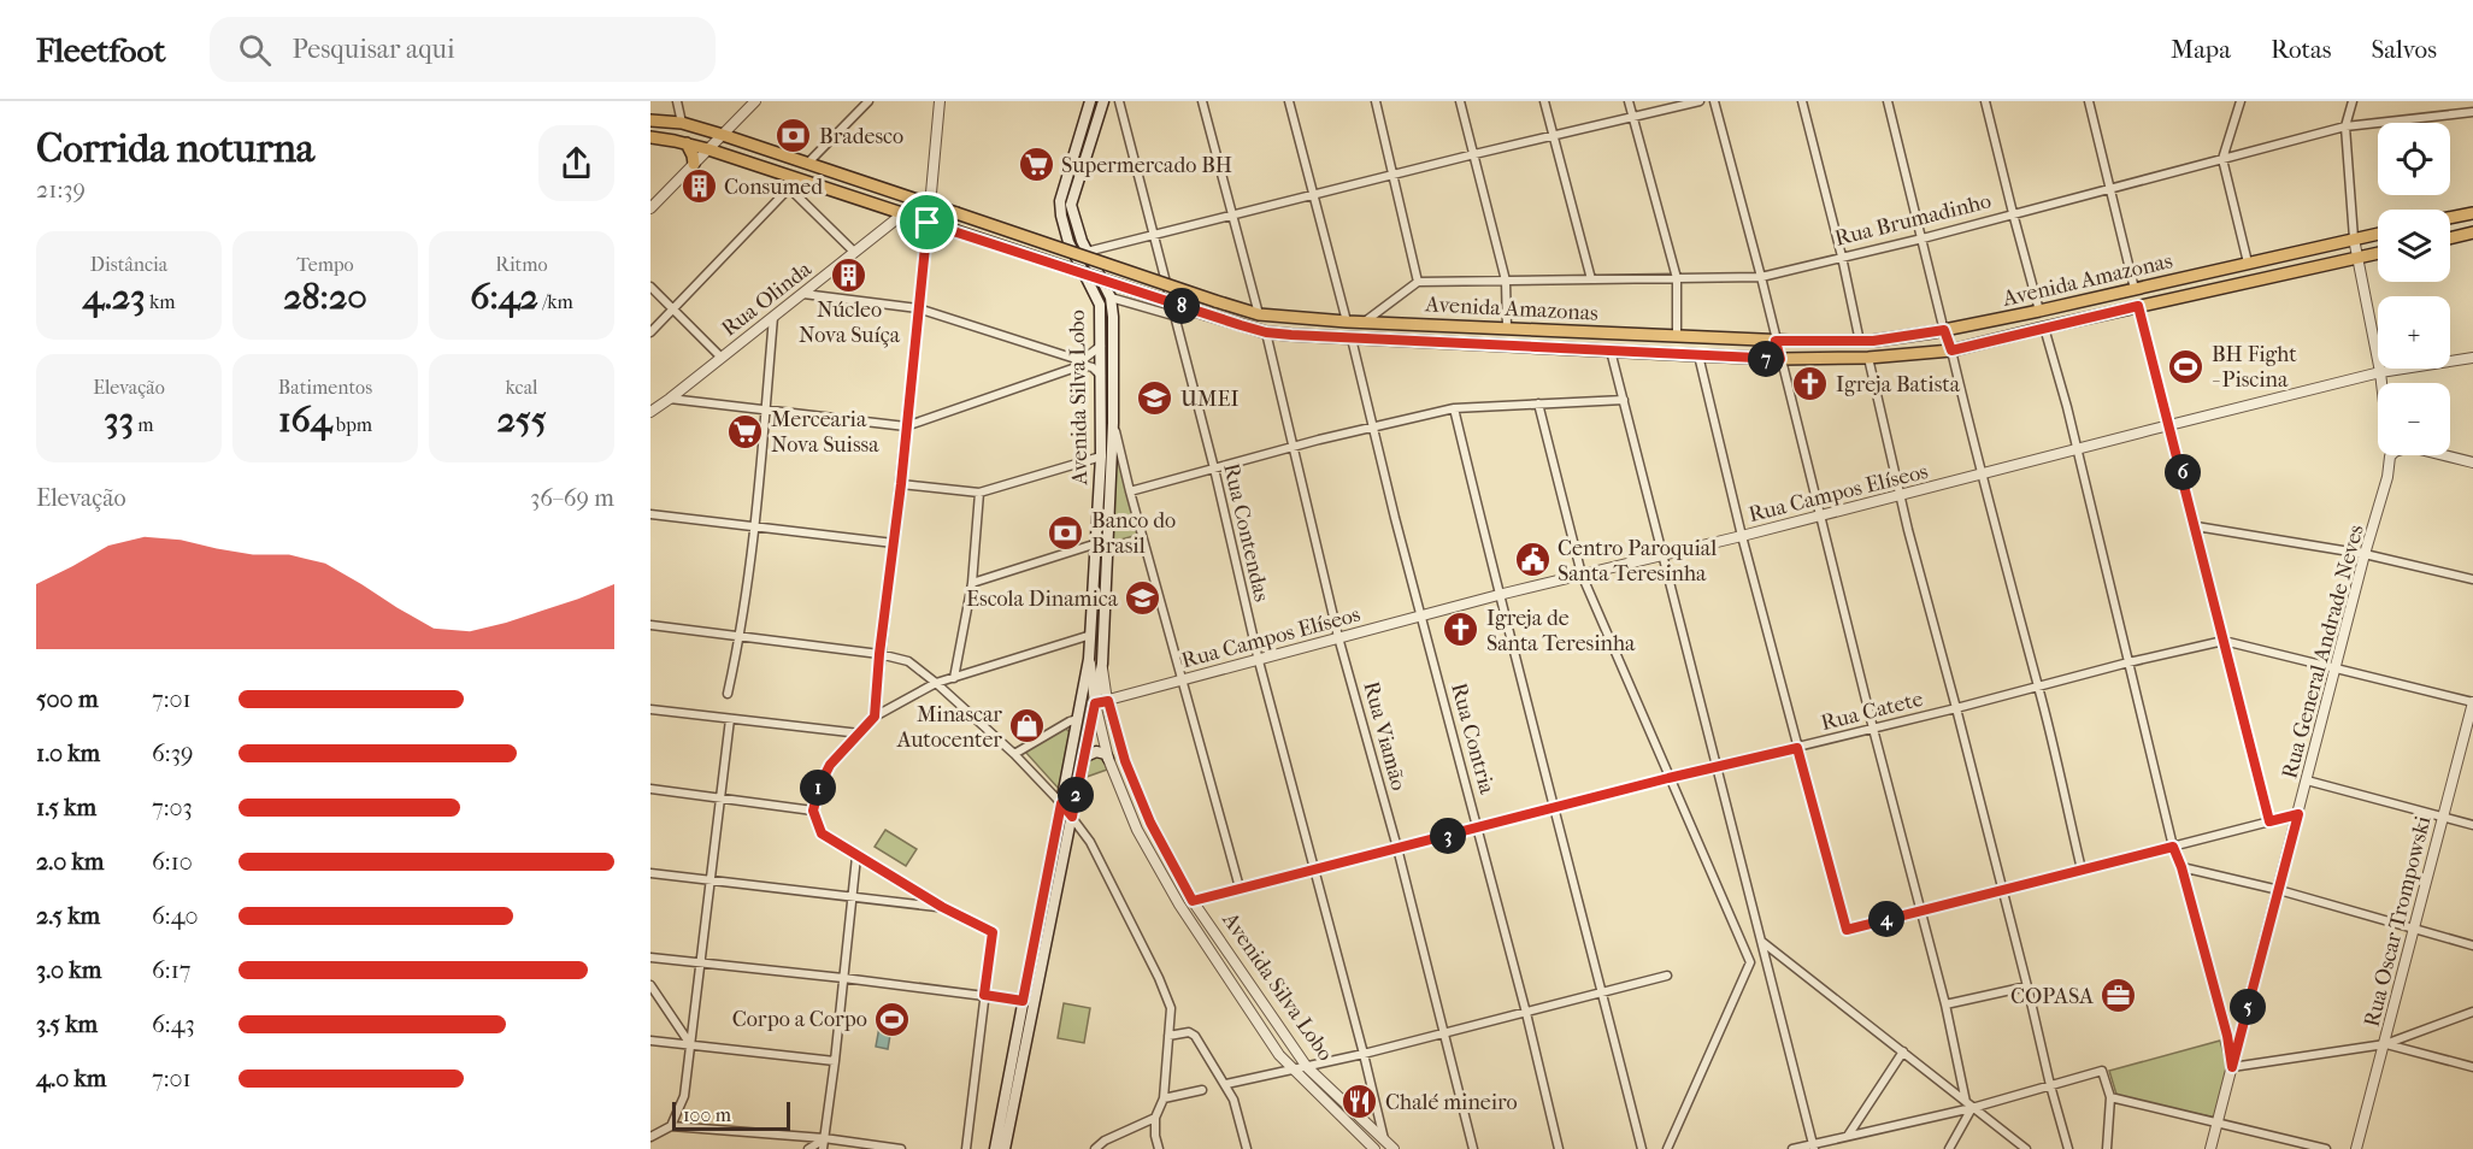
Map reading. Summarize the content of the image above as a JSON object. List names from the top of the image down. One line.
{"streets":{"main road":["Avenida Amazonas","Avenida Silva Lobo"],"street":["Rua Brumadinho","Rua Olinda","Rua Campos Elíseos","Rua Contendas","Rua General Andrade Neves","Rua Catete","Rua Viamão","Rua Contria","Rua Oscar Trompowski"]},"crossings":[["Avenida Amazonas","Rua Olinda"],["Avenida Amazonas","Rua Viamão"],["Avenida Amazonas","Rua Contria"],["Avenida Silva Lobo","Rua Campos Elíseos"],["Avenida Silva Lobo","Rua Contendas"],["Avenida Silva Lobo","Rua Catete"],["Rua Campos Elíseos","Rua Contendas"],["Rua Campos Elíseos","Rua Viamão"],["Rua Campos Elíseos","Rua Contria"],["Rua Contendas","Rua Catete"],["Rua Catete","Rua Viamão"],["Rua Catete","Rua Contria"]],"places":{"bank":["Bradesco","Banco do Brasil"],"supermarket":["Supermercado BH","Mercearia Nova Suissa"],"building":["Consumed","Núcleo Nova Suíça"],"sports":["BH Fight - Piscina","Corpo a Corpo"],"church":["Igreja Batista","Igreja de Santa Teresinha"],"school or university":["UMEI","Escola Dinamica"],"public building":["Centro Paroquial Santa Teresinha"],"shop":["Minascar Autocenter"],"office":["COPASA"],"restaurant":["Chalé mineiro"]},"scale_bar":"100 m","page":{"header":"Fleetfoot","search":"Pesquisar aqui","nav":["Mapa","Rotas","Salvos"],"heading":["Corrida noturna","21:39"],"map_buttons":["+","−"],"stats":[["Distância","4.23 km"],["Tempo","28:20"],["Ritmo","6:42 /km"],["Elevação","33 m"],["Batimentos","164 bpm"],["kcal","255"]],"pins":["8","7","6","1","2","3","4","5"],"chart":["Elevação","36–69 m"],"list":[{"name":"500 m","note":"7:01"},{"name":"1.0 km","note":"6:39"},{"name":"1.5 km","note":"7:03"},{"name":"2.0 km","note":"6:10"},{"name":"2.5 km","note":"6:40"},{"name":"3.0 km","note":"6:17"},{"name":"3.5 km","note":"6:43"},{"name":"4.0 km","note":"7:01"}],"scale":"100 m"}}
